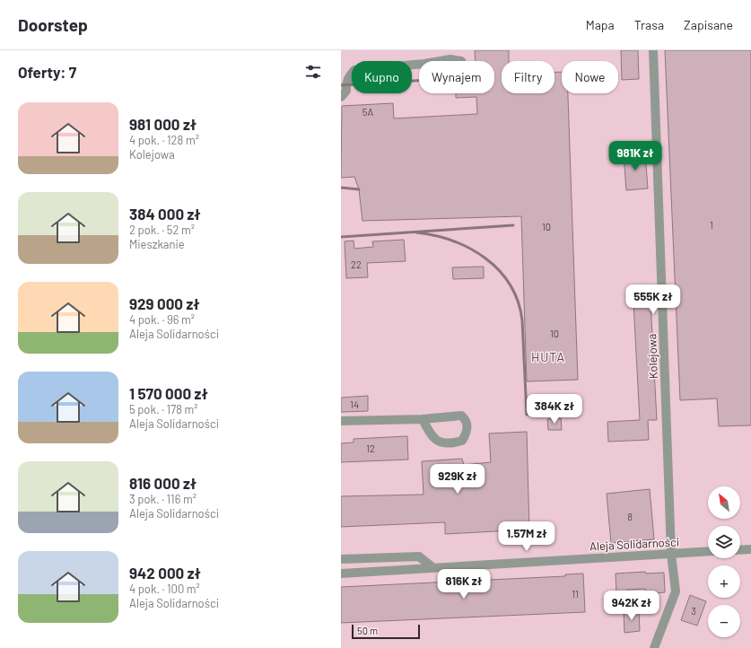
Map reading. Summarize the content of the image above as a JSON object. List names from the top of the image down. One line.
{"streets":{"street":["Kolejowa","Aleja Solidarności"]},"crossings":[["Kolejowa","Aleja Solidarności"]],"districts":["HUTA"],"house_numbers":["5A","1","10","22","10","14","12","8","11","3"],"scale_bar":"50 m","north":"top left","page":{"header":"Doorstep","nav":["Mapa","Trasa","Zapisane"],"heading":"Oferty: 7","chip":["Kupno","Wynajem","Filtry","Nowe"],"list":[{"name":"981 000 zł","note":"4 pok. · 128 m² · Kolejowa"},{"name":"384 000 zł","note":"2 pok. · 52 m² · Mieszkanie"},{"name":"929 000 zł","note":"4 pok. · 96 m² · Aleja Solidarności"},{"name":"1 570 000 zł","note":"5 pok. · 178 m² · Aleja Solidarności"},{"name":"816 000 zł","note":"3 pok. · 116 m² · Aleja Solidarności"},{"name":"942 000 zł","note":"4 pok. · 100 m² · Aleja Solidarności"}],"price":["981K zł","555K zł","384K zł","929K zł","1.57M zł","816K zł","942K zł"],"map_buttons":["+","−"],"scale":"50 m"}}
